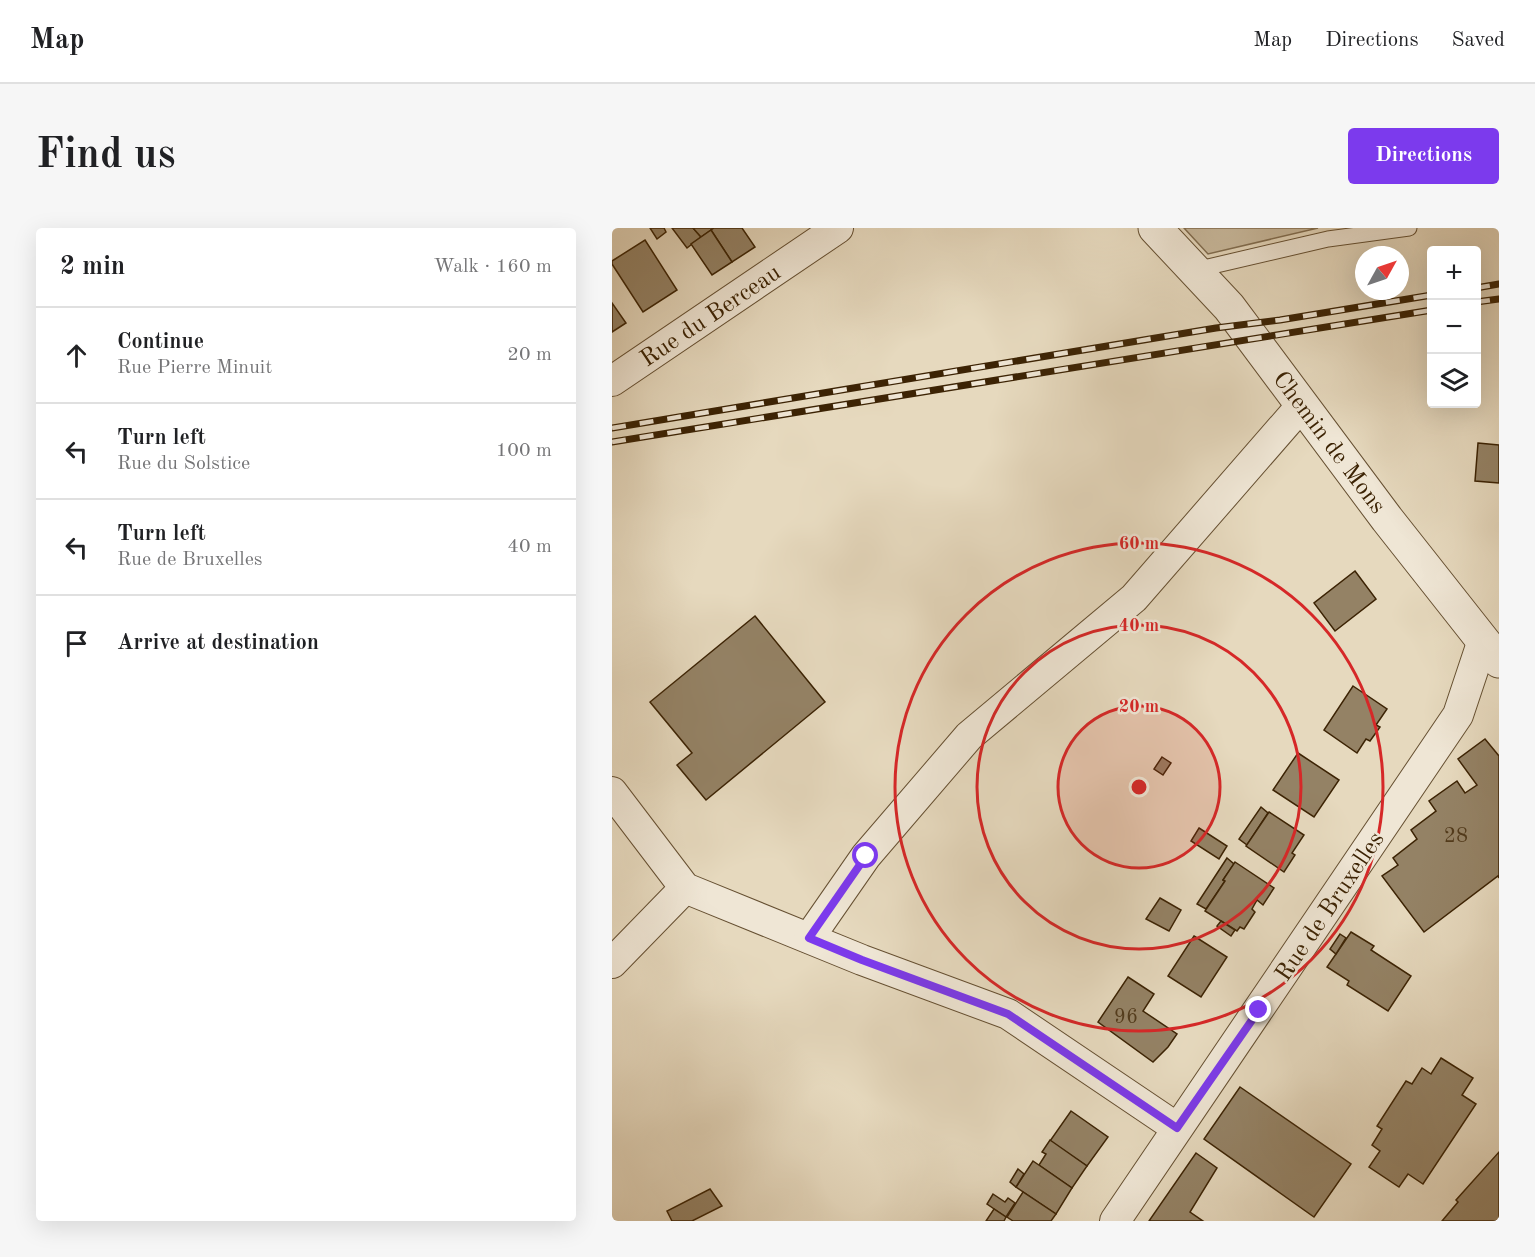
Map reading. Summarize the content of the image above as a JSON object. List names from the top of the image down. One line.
{"streets":{"street":["Rue du Berceau","Chemin de Mons","Rue de Bruxelles"]},"crossings":[["Chemin de Mons","Rue de Bruxelles"]],"house_numbers":["28","96"],"north":"top right","page":{"header":"Map","nav":["Map","Directions","Saved"],"buttons":"Directions","title":"Find us","heading":["2 min","Walk · 160 m"],"map_buttons":["+","−"],"list":[["Continue","Rue Pierre Minuit","20 m"],["Turn left","Rue du Solstice","100 m"],["Turn left","Rue de Bruxelles","40 m"],"Arrive at destination"]},"rings":["60 m","40 m","20 m"]}
